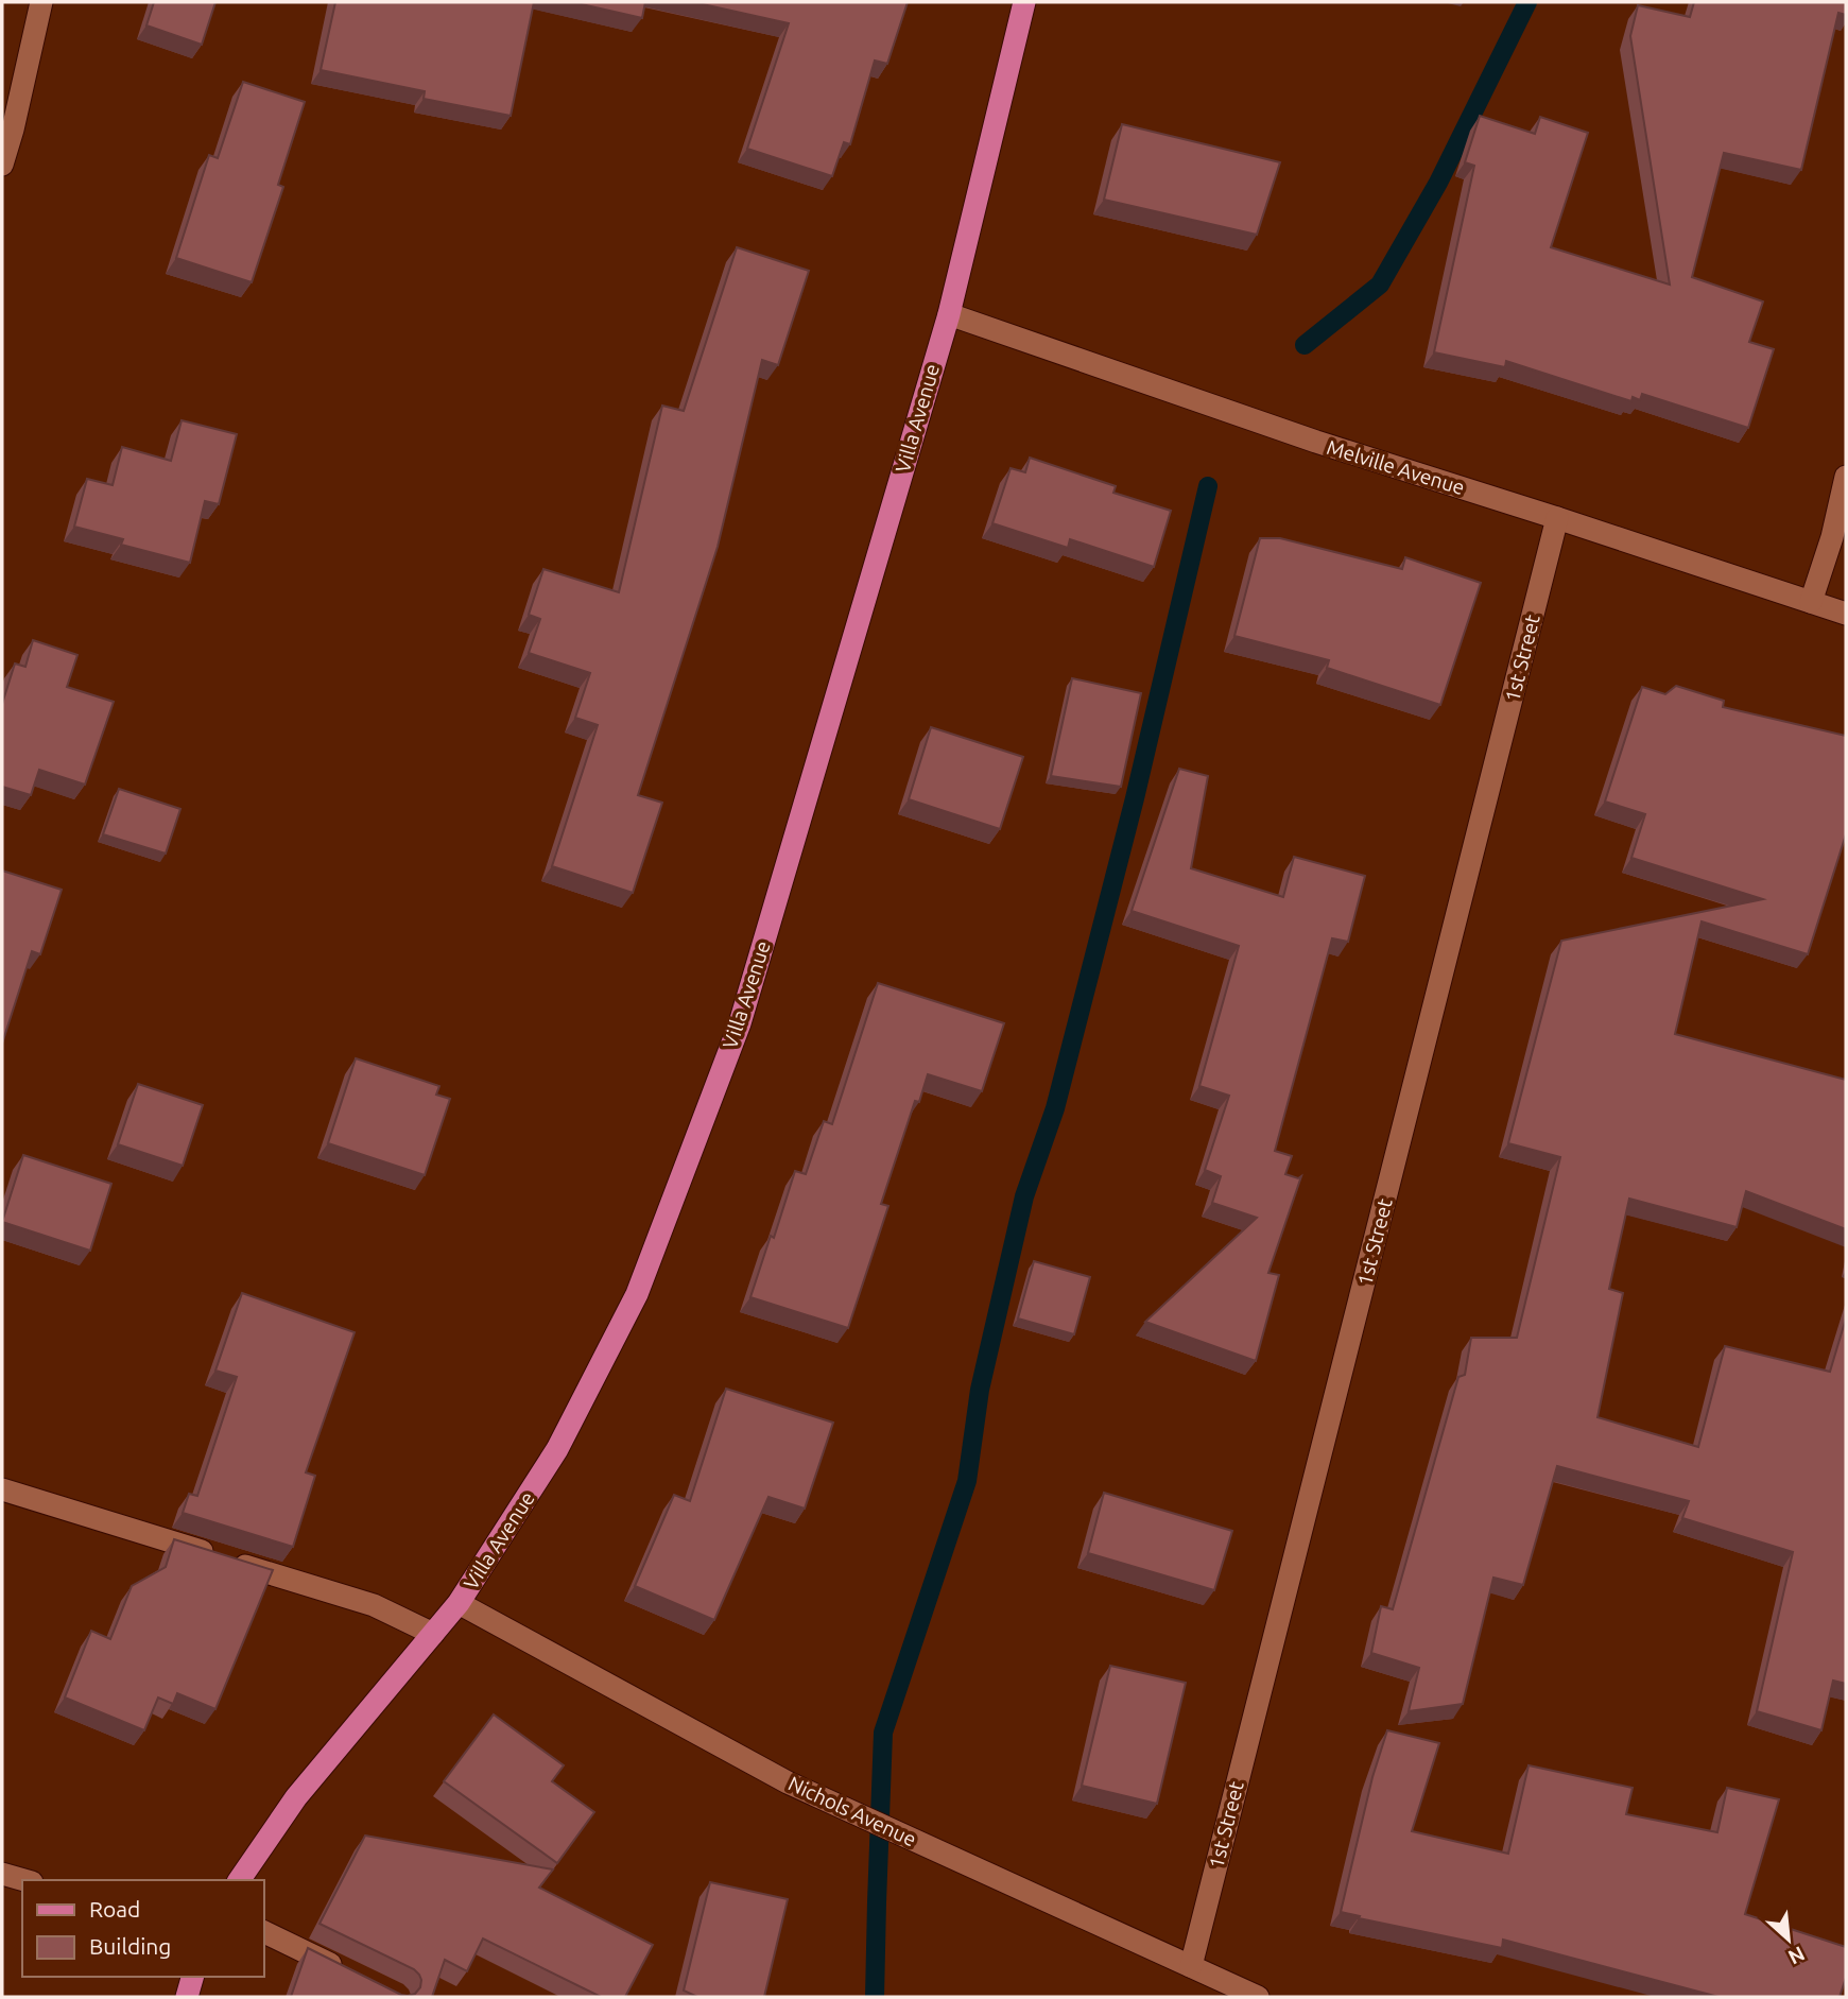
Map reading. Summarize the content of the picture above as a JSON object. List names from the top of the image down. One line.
{"streets":{"main road":["Villa Avenue"],"street":["Melville Avenue","1st Street","Nichols Avenue"]},"crossings":[["Villa Avenue","Melville Avenue"],["Villa Avenue","Nichols Avenue"],["Melville Avenue","1st Street"],["1st Street","Nichols Avenue"]],"legend":["Road","Building"],"north":"bottom right"}
